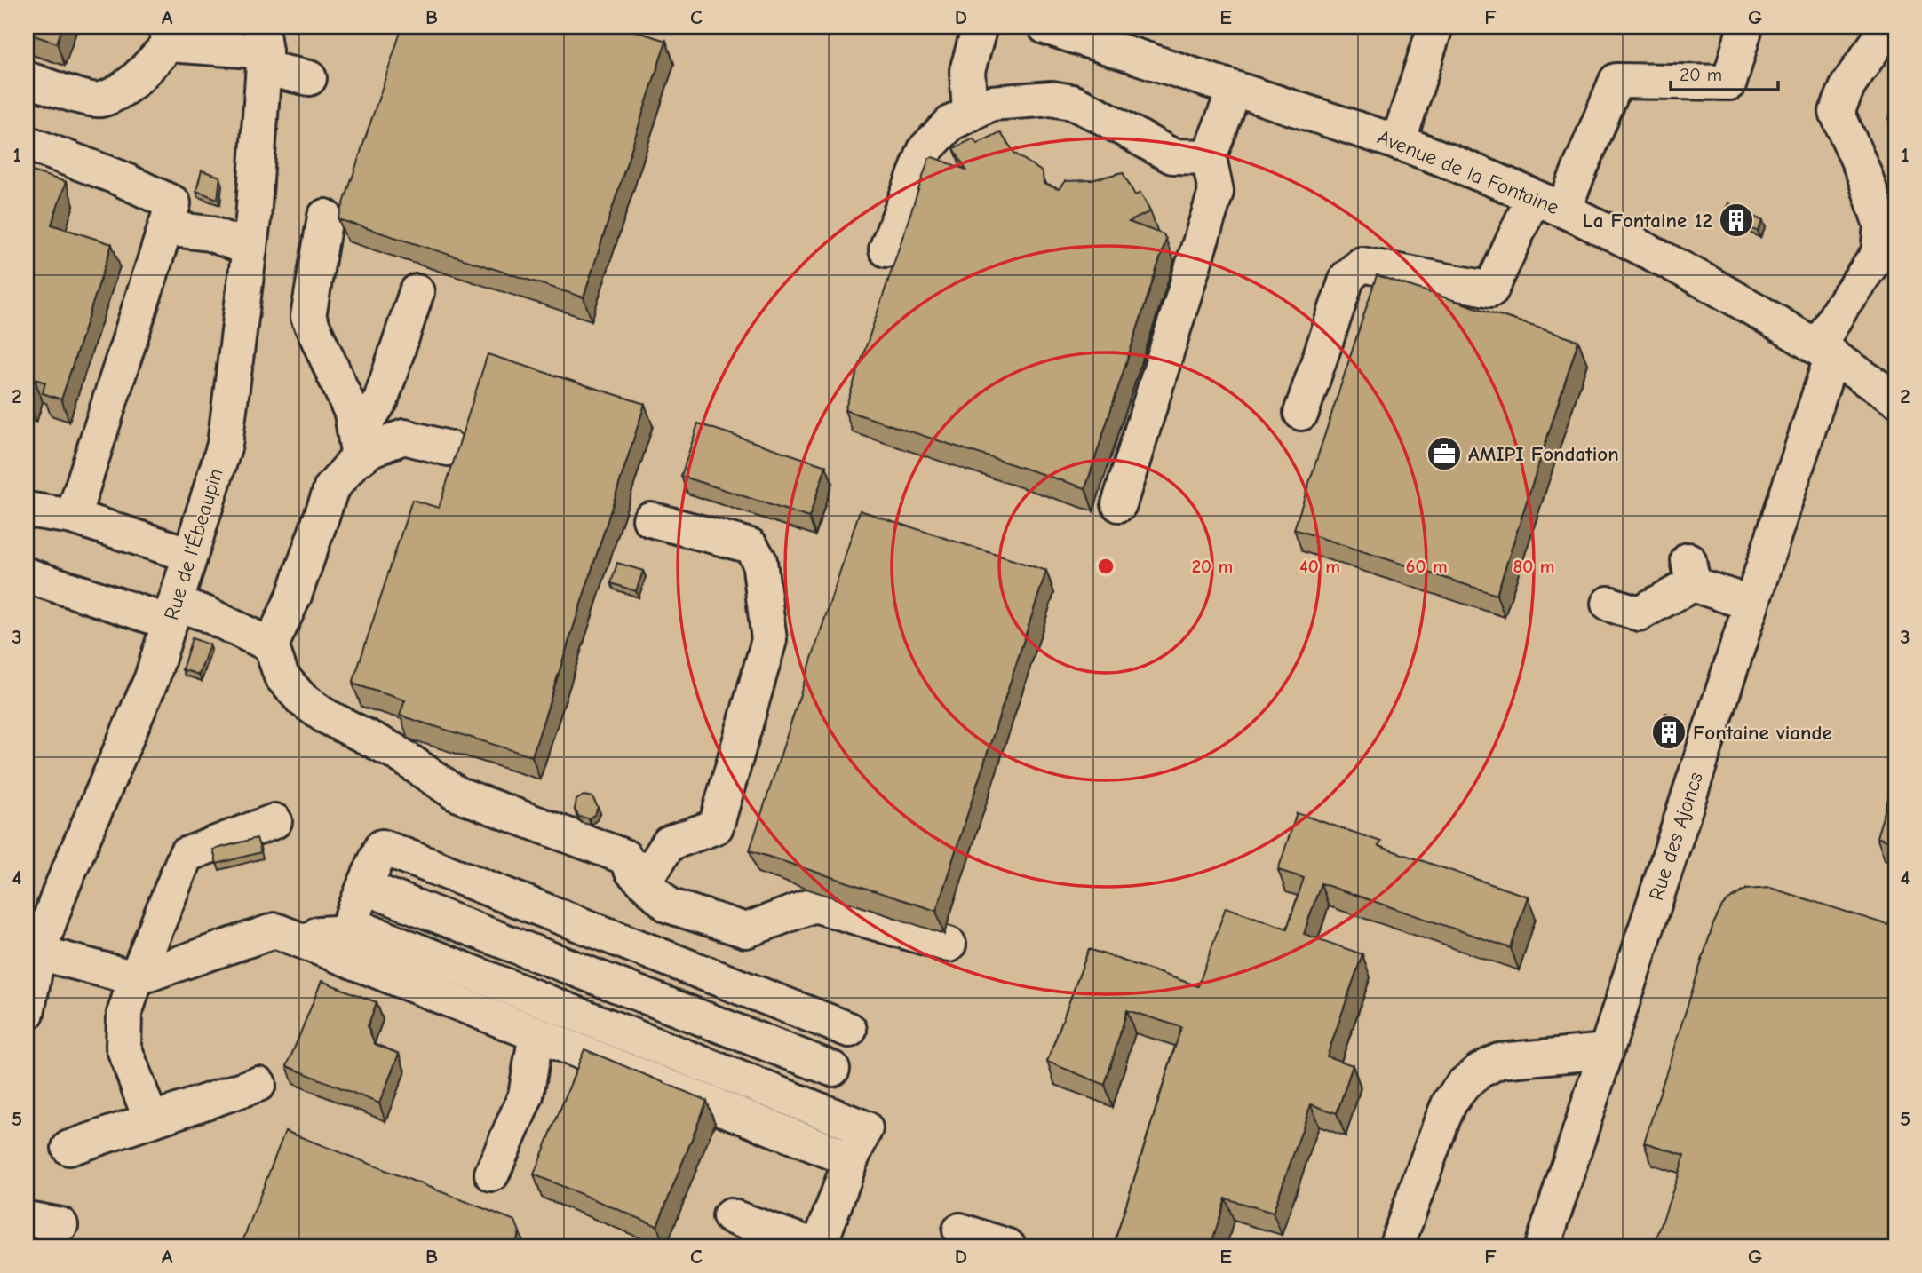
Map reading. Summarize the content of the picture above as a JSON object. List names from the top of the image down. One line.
{"streets":{"street":["Avenue de la Fontaine","Rue de l'Ébeaupin","Rue des Ajoncs"]},"crossings":[["Avenue de la Fontaine","Rue des Ajoncs"]],"places":{"building":["La Fontaine 12","Fontaine viande"],"office":["AMIPI Fondation"]},"scale_bar":"20 m","grid":{"columns":["A","B","C","D","E","F","G"],"rows":["1","2","3","4","5"]},"rings":["20 m","40 m","60 m","80 m"]}
